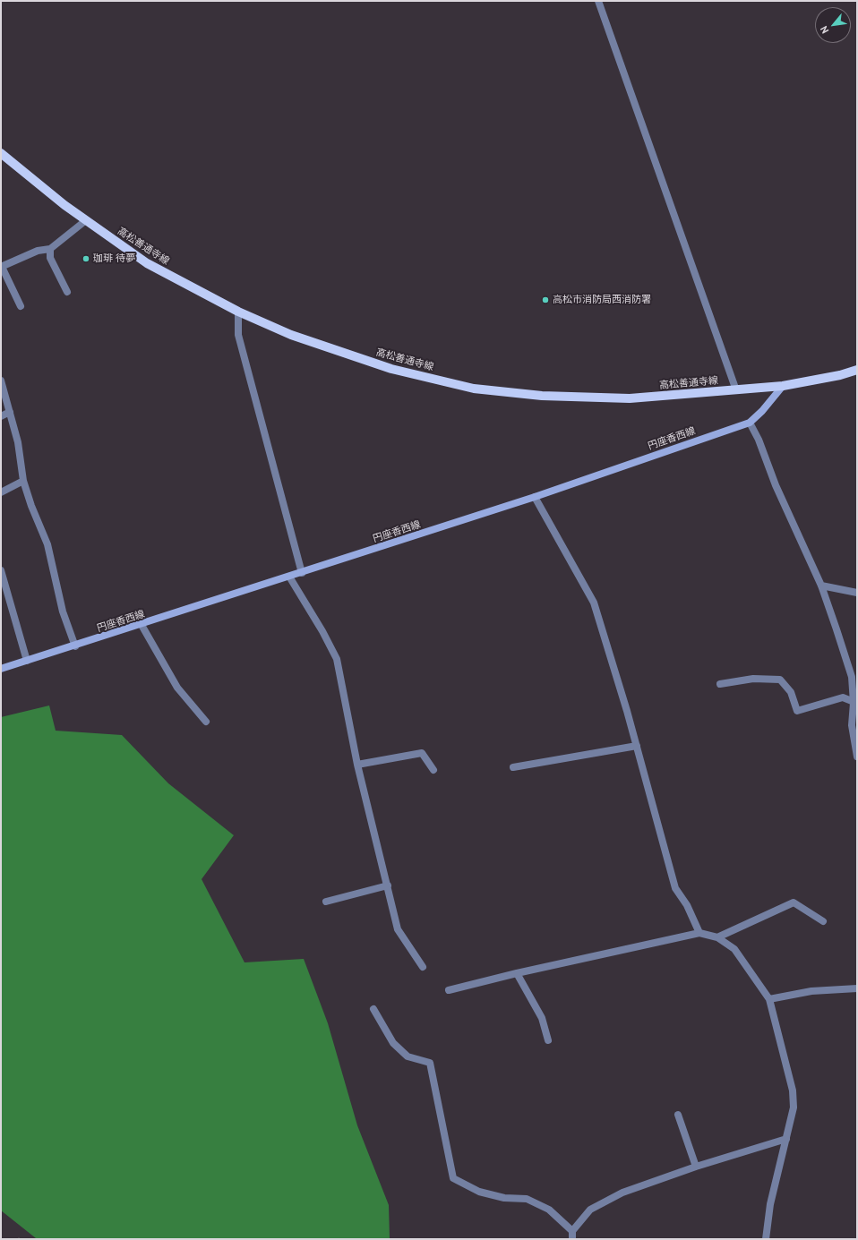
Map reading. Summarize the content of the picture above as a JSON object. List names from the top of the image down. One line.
{"streets":{"main road":["高松善通寺線","円座香西線"]},"crossings":[["高松善通寺線","円座香西線"]],"places":["珈琲 待夢","高松市消防局西消防署"],"north":"bottom left"}
